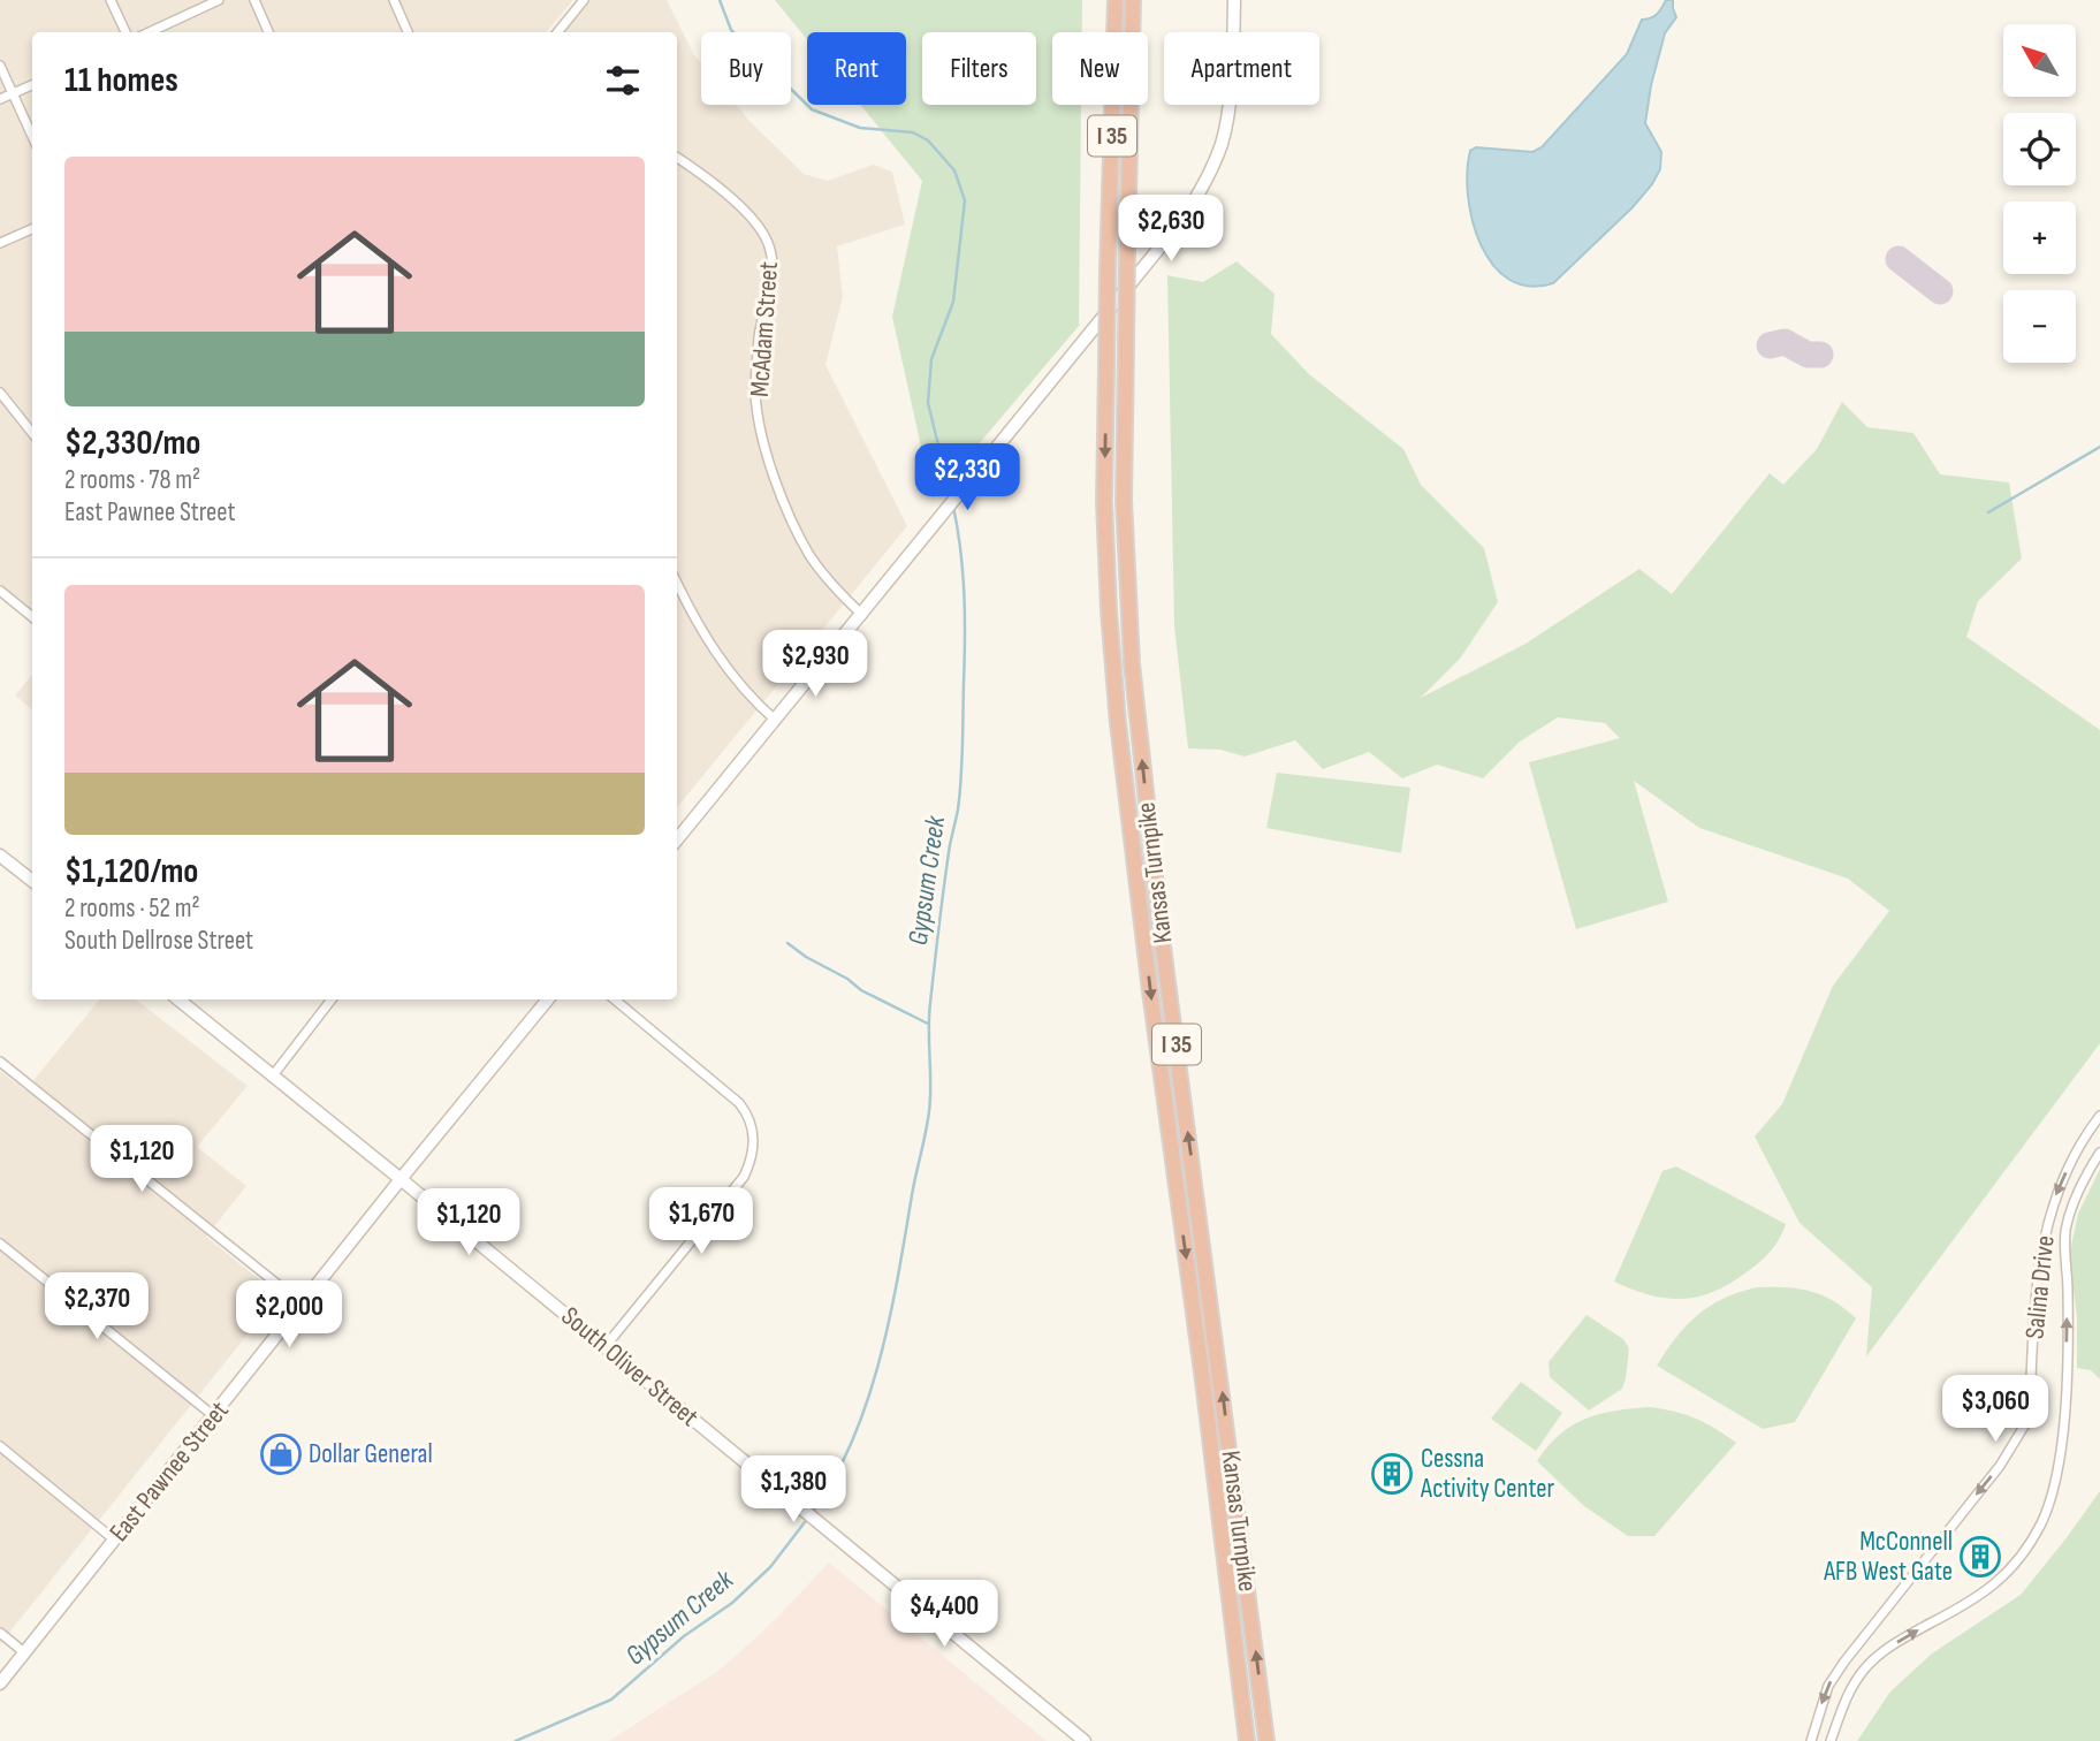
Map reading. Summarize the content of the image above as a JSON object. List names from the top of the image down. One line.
{"streets":{"highway":["I 35","Kansas Turnpike"],"main road":["South Oliver Street","East Pawnee Street"],"street":["McAdam Street","Salina Drive"]},"crossings":[["South Oliver Street","East Pawnee Street"]],"water":["Gypsum Creek"],"places":{"shop":["Dollar General"],"building":["Cessna Activity Center","McConnell AFB West Gate"]},"north":"top left","page":{"map_buttons":["+","−"],"chip":["Buy","Rent","Filters","New","Apartment"],"heading":"11 homes","list":[{"name":"$2,330/mo","note":"2 rooms · 78 m² · East Pawnee Street"},{"name":"$1,120/mo","note":"2 rooms · 52 m² · South Dellrose Street"}],"price":["$2,630","$2,330","$2,930","$1,120","$1,670","$1,120","$2,370","$2,000","$3,060","$1,380","$4,400"]}}
